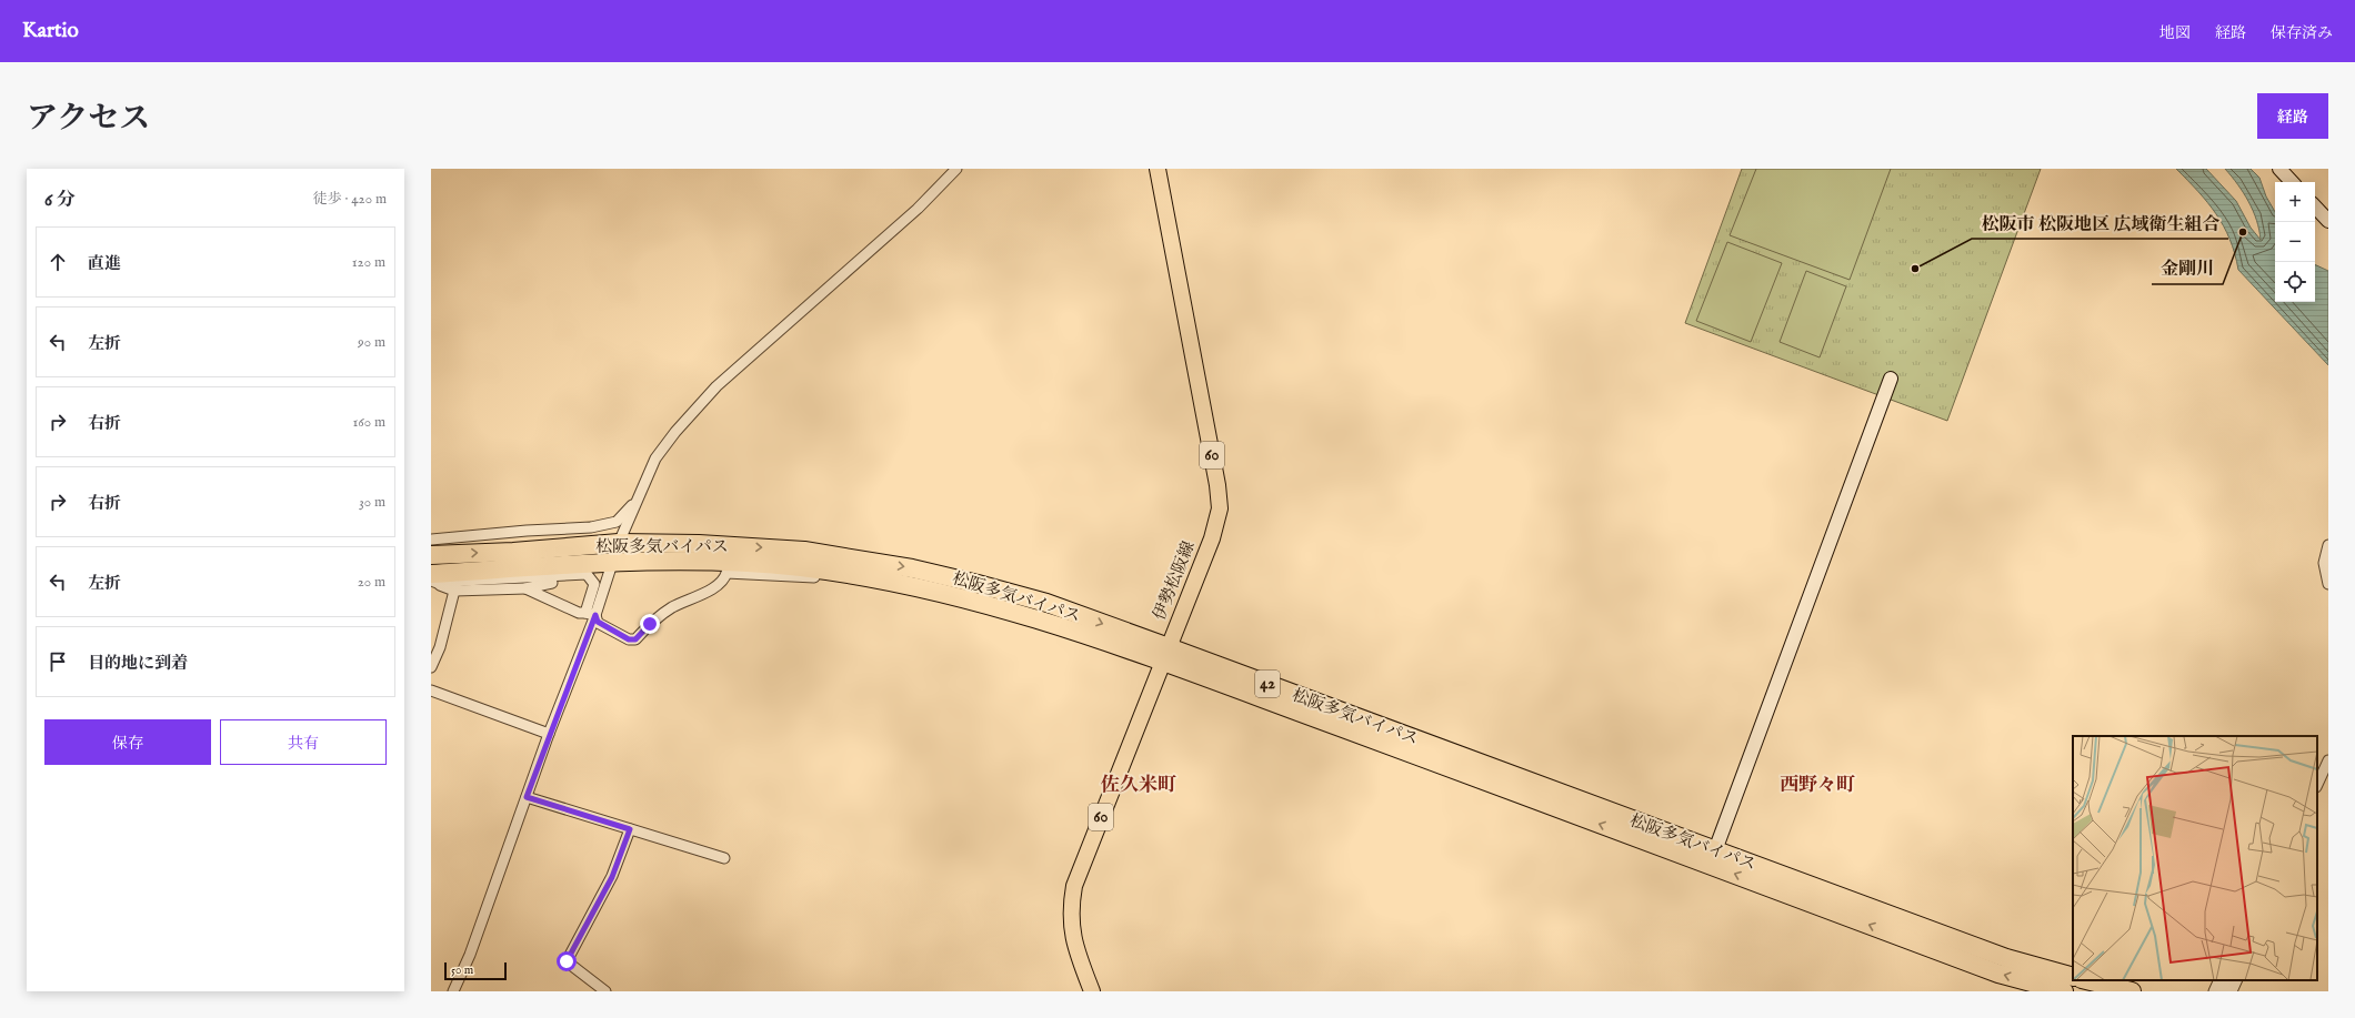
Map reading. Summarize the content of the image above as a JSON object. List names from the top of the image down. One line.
{"streets":{"highway":["松阪多気バイパス","42"],"main road":["60","伊勢松阪線"]},"crossings":[["松阪多気バイパス","伊勢松阪線"]],"districts":["佐久米町","西野々町"],"places":["金剛川","松阪市 松阪地区 広域衛生組合"],"scale_bar":"50 m","page":{"header":"Kartio","nav":["地図","経路","保存済み"],"title":"アクセス","buttons":["経路",["保存","共有"]],"heading":["6 分","徒歩 · 420 m"],"map_buttons":["+","−"],"list":[["直進","120 m"],["左折","90 m"],["右折","160 m"],["右折","30 m"],["左折","20 m"],"目的地に到着"],"scale":"50 m"}}
